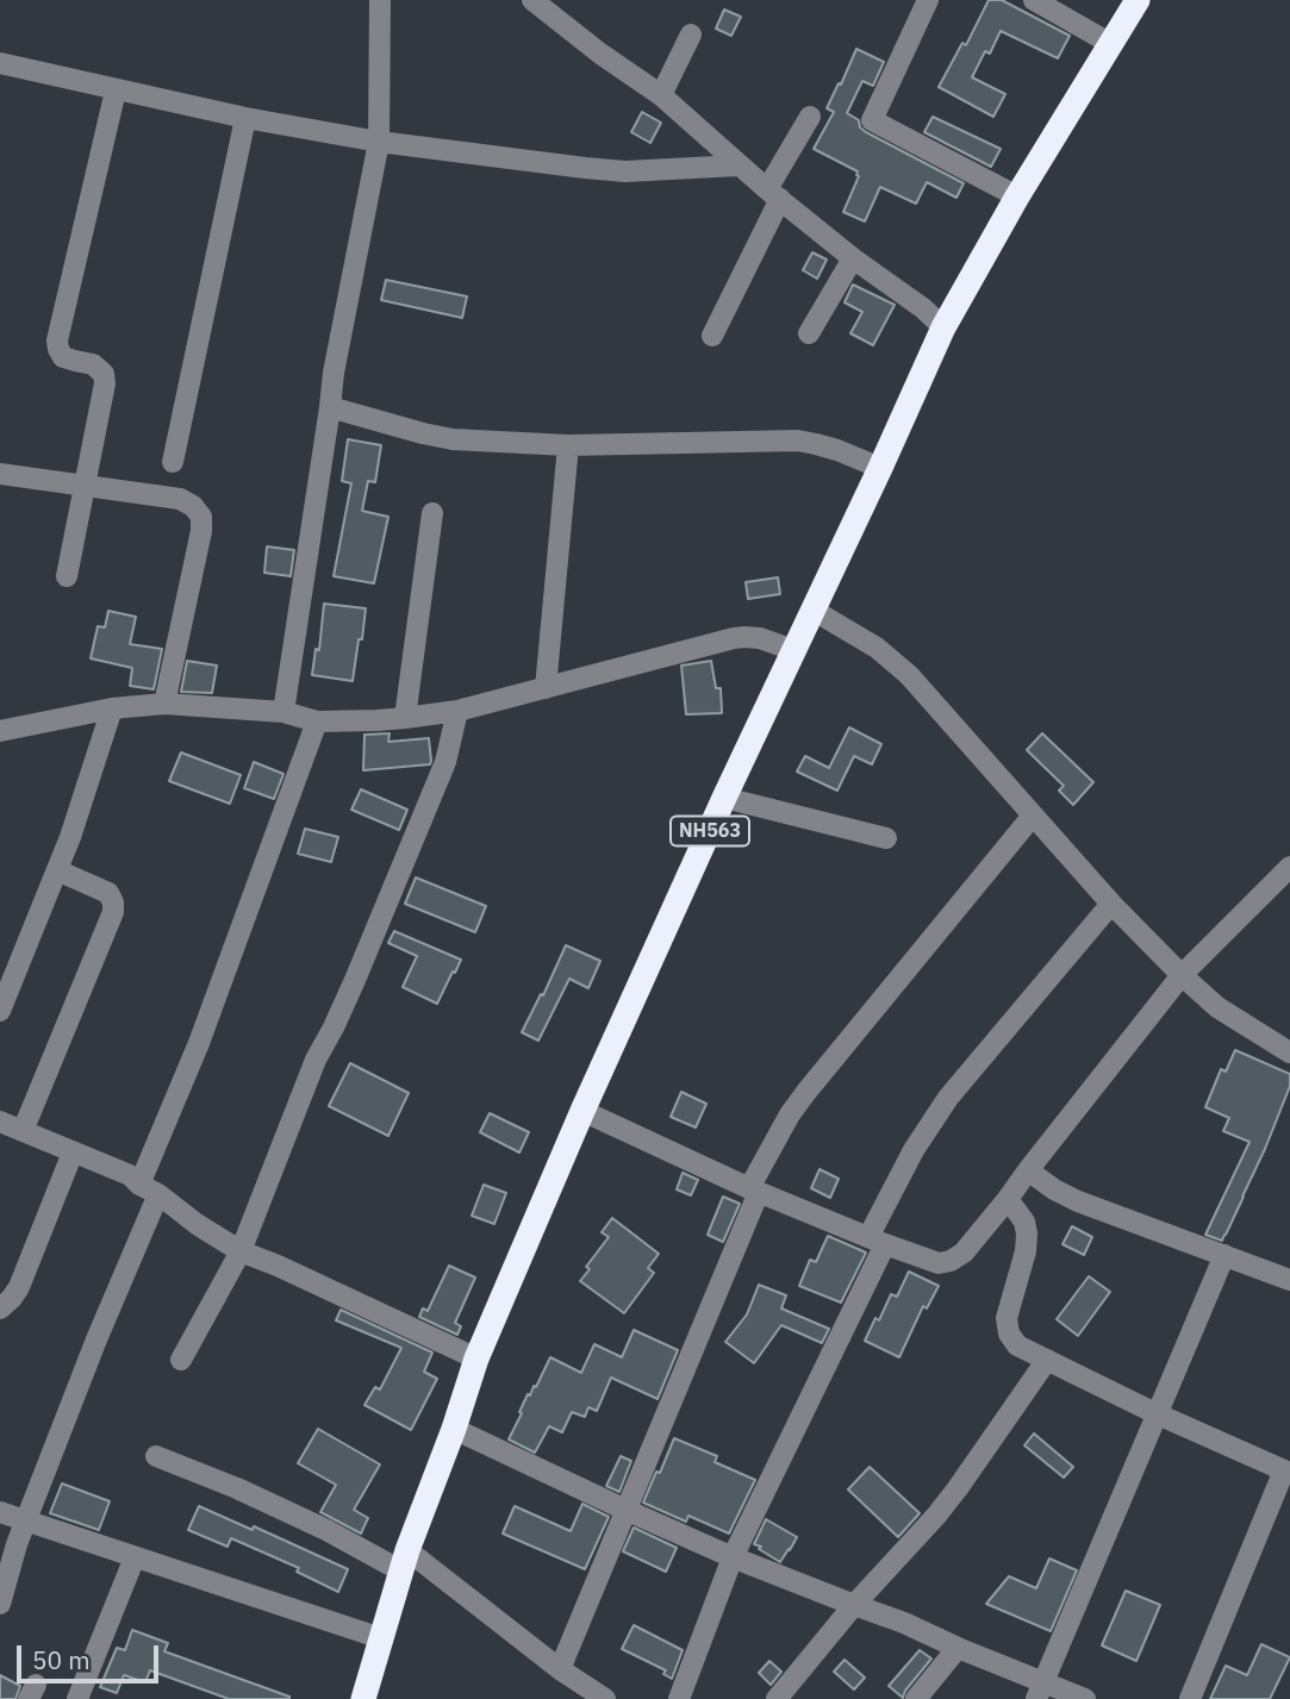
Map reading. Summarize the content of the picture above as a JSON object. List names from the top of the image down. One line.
{"streets":{"highway":["NH563"]},"scale_bar":"50 m"}
